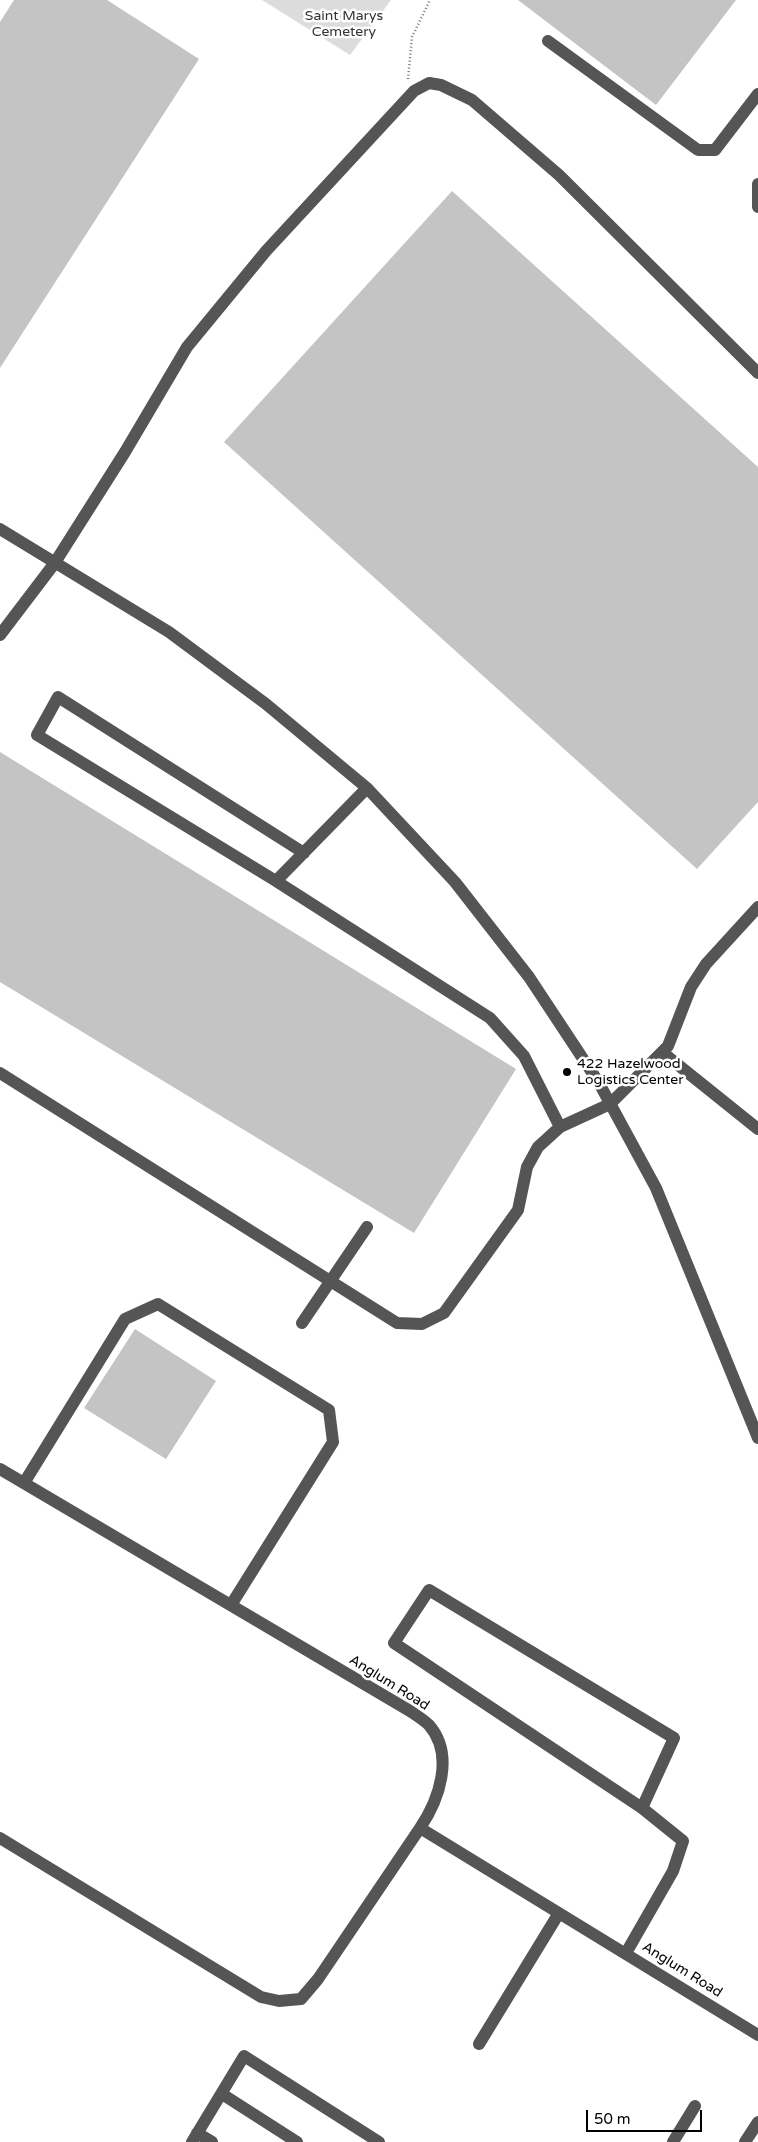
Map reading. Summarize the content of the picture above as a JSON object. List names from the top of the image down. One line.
{"streets":{"street":["Anglum Road"]},"parks":["Saint Marys Cemetery"],"places":["422 Hazelwood Logistics Center"],"scale_bar":"50 m"}
